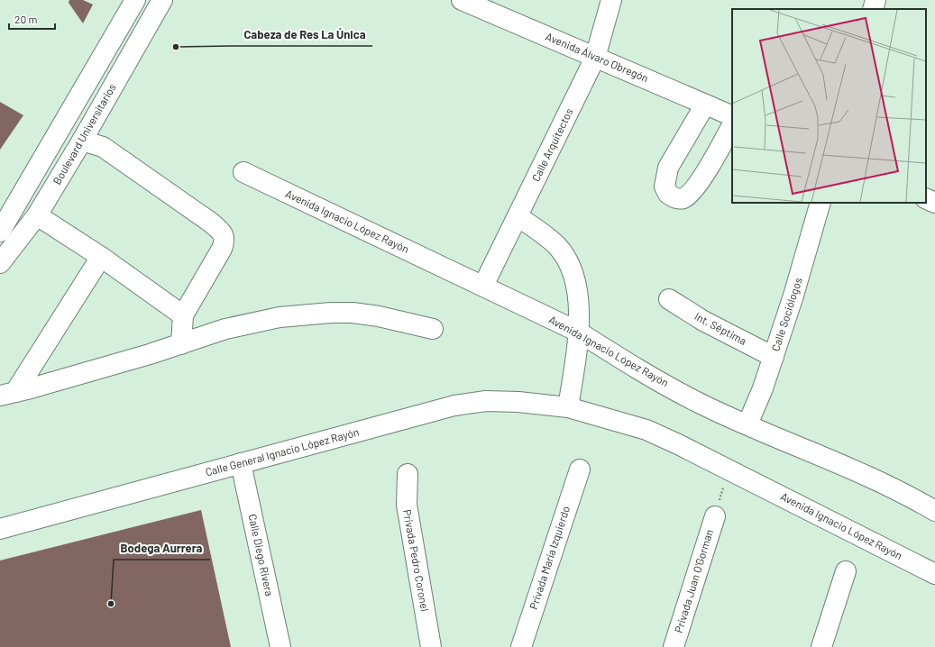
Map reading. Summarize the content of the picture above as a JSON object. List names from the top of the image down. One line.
{"streets":{"street":["Avenida Álvaro Obregón","Boulevard Universitarios","Calle Arquitectos","Avenida Ignacio López Rayón","Calle Sociólogos","Int. Séptima","Calle General Ignacio López Rayón","Calle Diego Rivera","Privada María Izquierdo","Privada Pedro Coronel","Privada Juan O'Gorman"]},"crossings":[["Avenida Álvaro Obregón","Calle Arquitectos"],["Calle Arquitectos","Avenida Ignacio López Rayón"],["Avenida Ignacio López Rayón","Calle Sociólogos"],["Avenida Ignacio López Rayón","Calle General Ignacio López Rayón"],["Calle Sociólogos","Int. Séptima"],["Calle General Ignacio López Rayón","Calle Diego Rivera"]],"places":["Cabeza de Res La Única","Bodega Aurrera"],"scale_bar":"20 m"}
